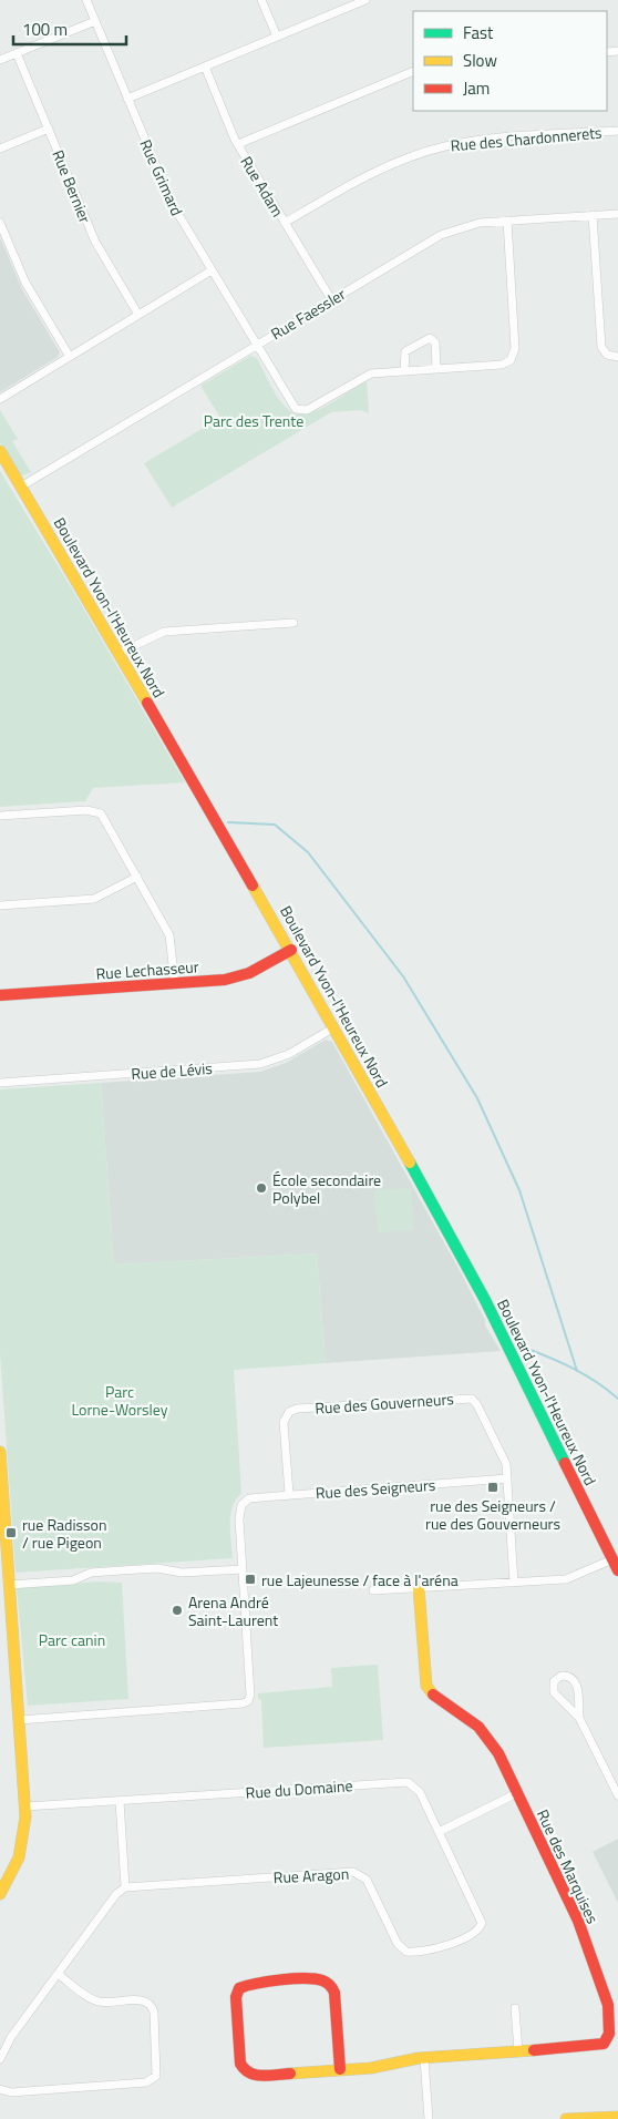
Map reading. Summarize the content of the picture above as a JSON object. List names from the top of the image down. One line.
{"streets":{"street":["Rue des Chardonnerets","Rue Grimard","Rue Bernier","Rue Adam","Rue Faessler","Boulevard Yvon-l'Heureux Nord","Rue Lechasseur","Rue de Lévis","Rue des Gouverneurs","Rue des Seigneurs","Rue du Domaine","Rue des Marquises","Rue Aragon"]},"crossings":[["Rue des Chardonnerets","Rue Adam"],["Rue Grimard","Rue Faessler"],["Rue Adam","Rue Faessler"],["Rue Faessler","Boulevard Yvon-l'Heureux Nord"],["Boulevard Yvon-l'Heureux Nord","Rue Lechasseur"],["Boulevard Yvon-l'Heureux Nord","Rue de Lévis"],["Rue des Gouverneurs","Rue des Seigneurs"],["Rue du Domaine","Rue Aragon"]],"parks":["Parc des Trente","Parc Lorne-Worsley","Parc canin"],"places":{"other":["École secondaire Polybel","Arena André Saint-Laurent"],"transit":["rue des Seigneurs / rue des Gouverneurs","rue Radisson / rue Pigeon","rue Lajeunesse / face à l'aréna"]},"legend":["Fast","Slow","Jam"],"scale_bar":"100 m"}
